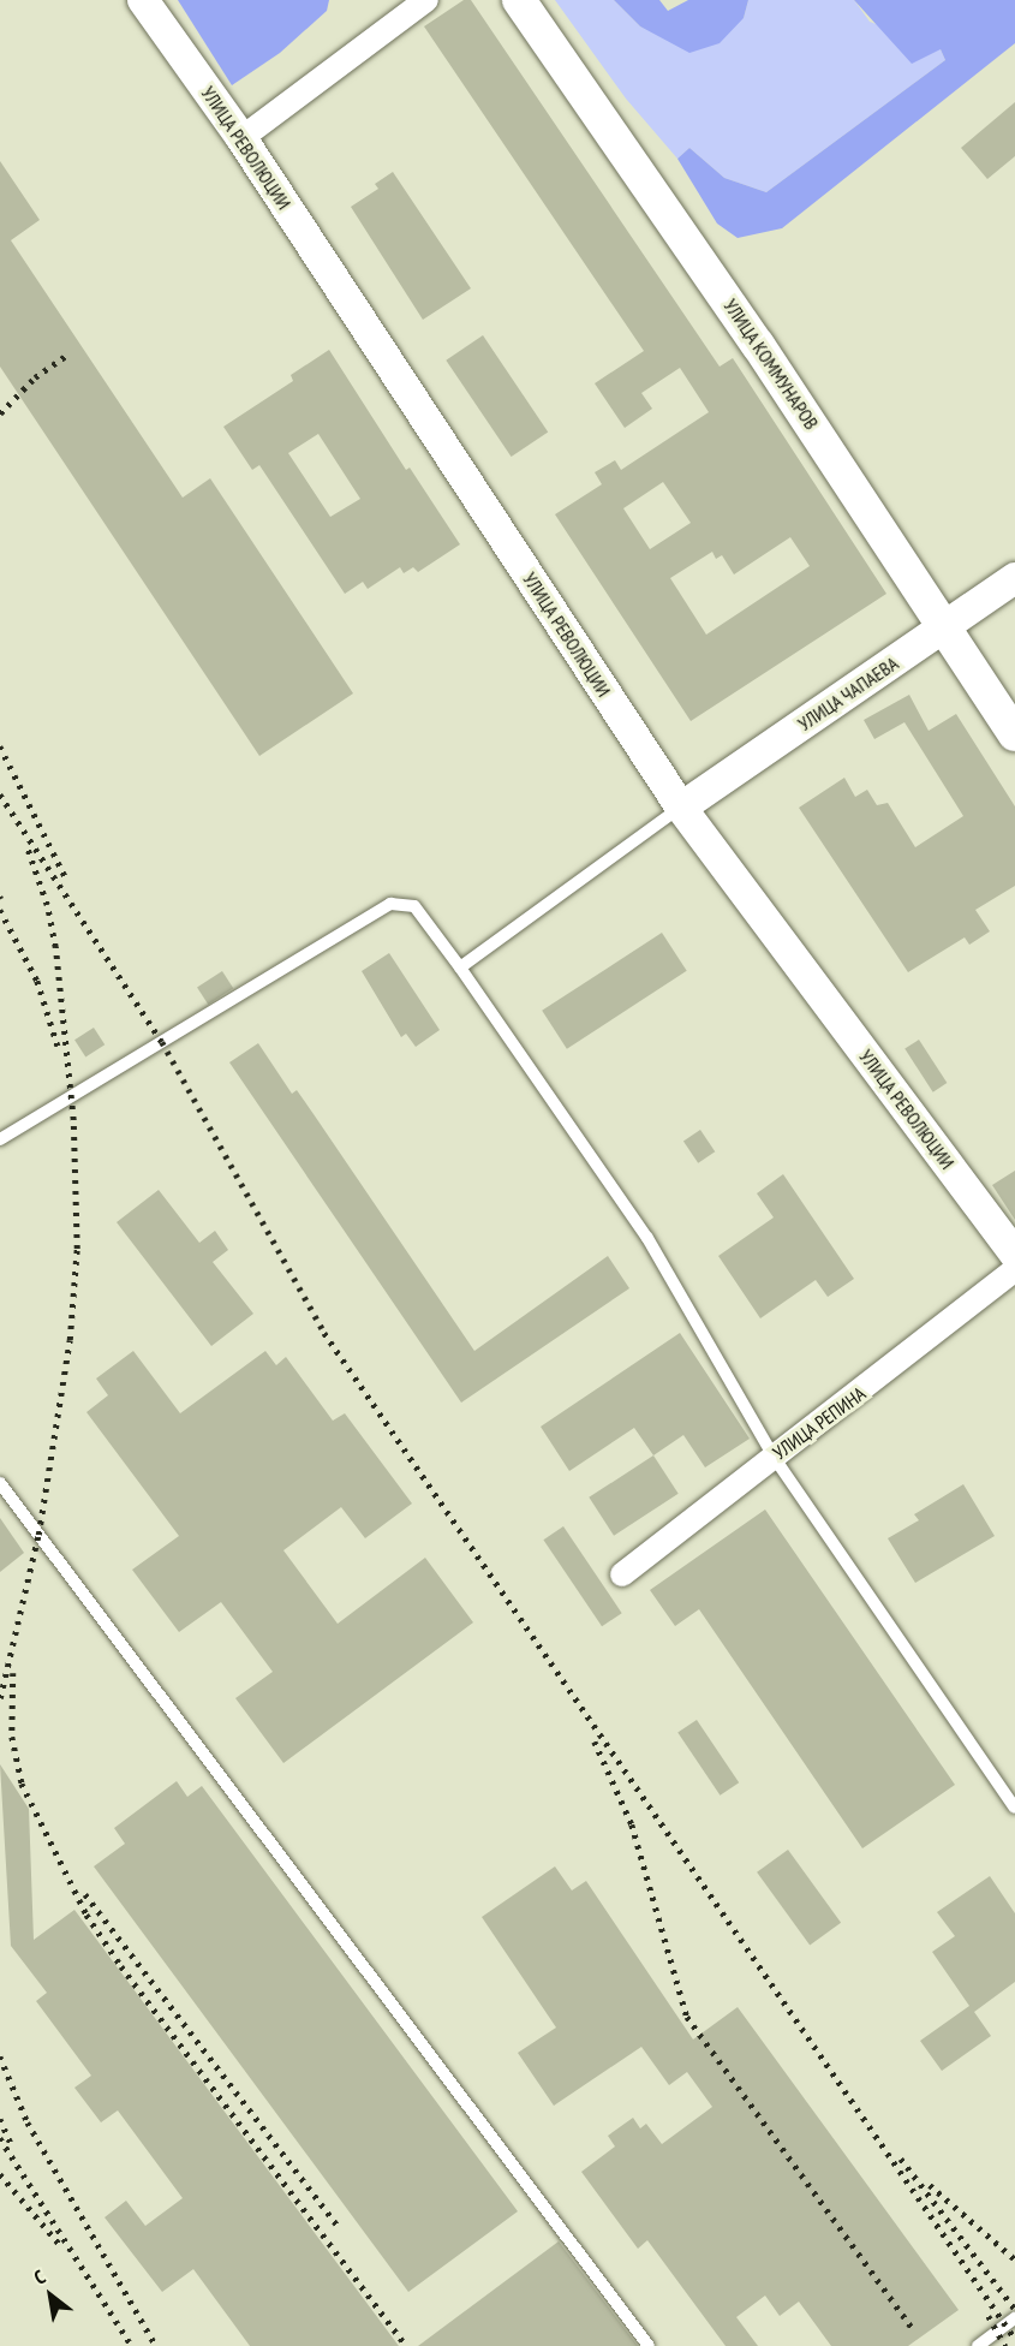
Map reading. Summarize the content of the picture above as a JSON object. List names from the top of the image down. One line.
{"streets":{"main road":["УЛИЦА КОММУНАРОВ"],"street":["УЛИЦА РЕВОЛЮЦИИ","УЛИЦА ЧАПАЕВА","УЛИЦА РЕПИНА"]},"crossings":[["УЛИЦА РЕВОЛЮЦИИ","УЛИЦА ЧАПАЕВА"],["УЛИЦА КОММУНАРОВ","УЛИЦА ЧАПАЕВА"]],"north":"top left"}
